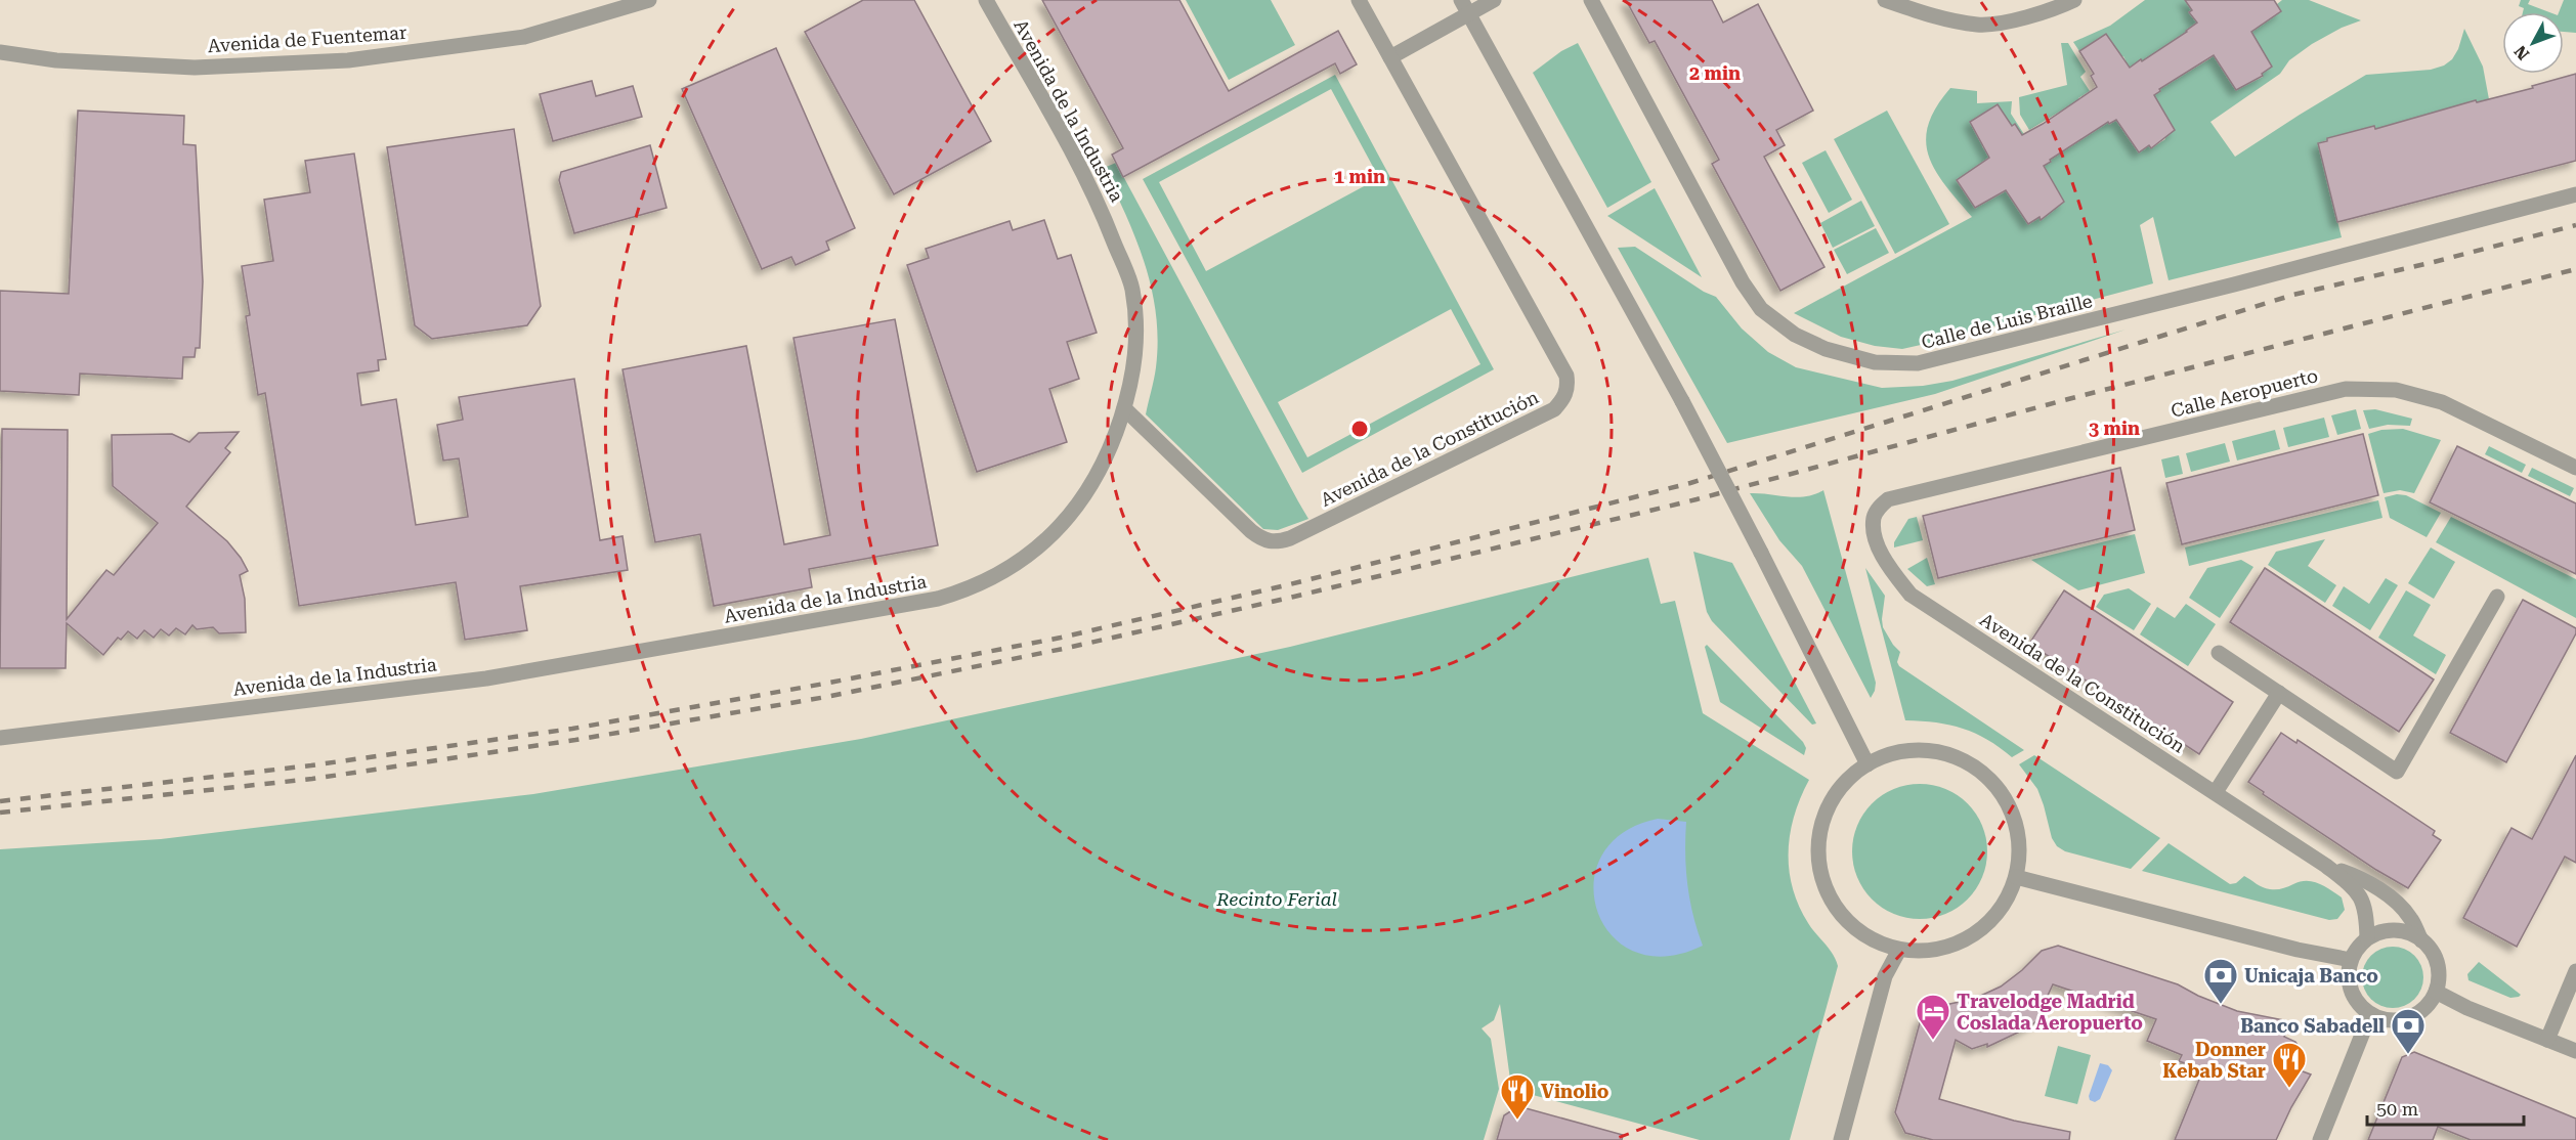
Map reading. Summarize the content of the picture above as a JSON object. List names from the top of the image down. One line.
{"streets":{"street":["Avenida de Fuentemar","Avenida de la Industria","Calle de Luis Braille","Calle Aeropuerto","Avenida de la Constitución"]},"crossings":[["Avenida de la Industria","Avenida de la Constitución"],["Calle Aeropuerto","Avenida de la Constitución"]],"parks":["Recinto Ferial"],"places":{"bank":["Unicaja Banco","Banco Sabadell"],"hotel":["Travelodge Madrid Coslada Aeropuerto"],"restaurant":["Donner Kebab Star","Vinolio"]},"scale_bar":"50 m","north":"bottom left","rings":["2 min","1 min","3 min"]}
